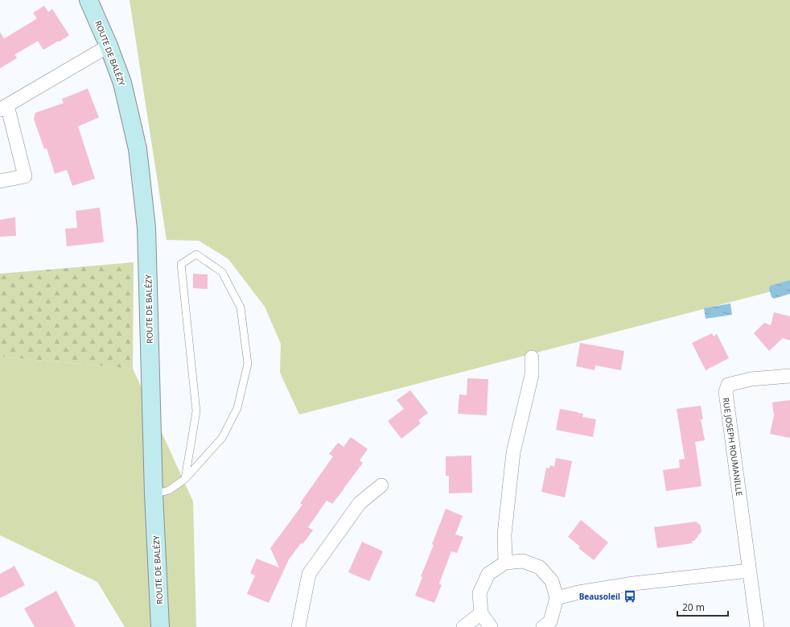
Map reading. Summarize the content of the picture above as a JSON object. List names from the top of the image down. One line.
{"streets":{"main road":["ROUTE DE BALÉZY"],"street":["RUE JOSEPH ROUMANILLE"]},"places":{"bus stop":["Beausoleil"]},"scale_bar":"20 m"}
